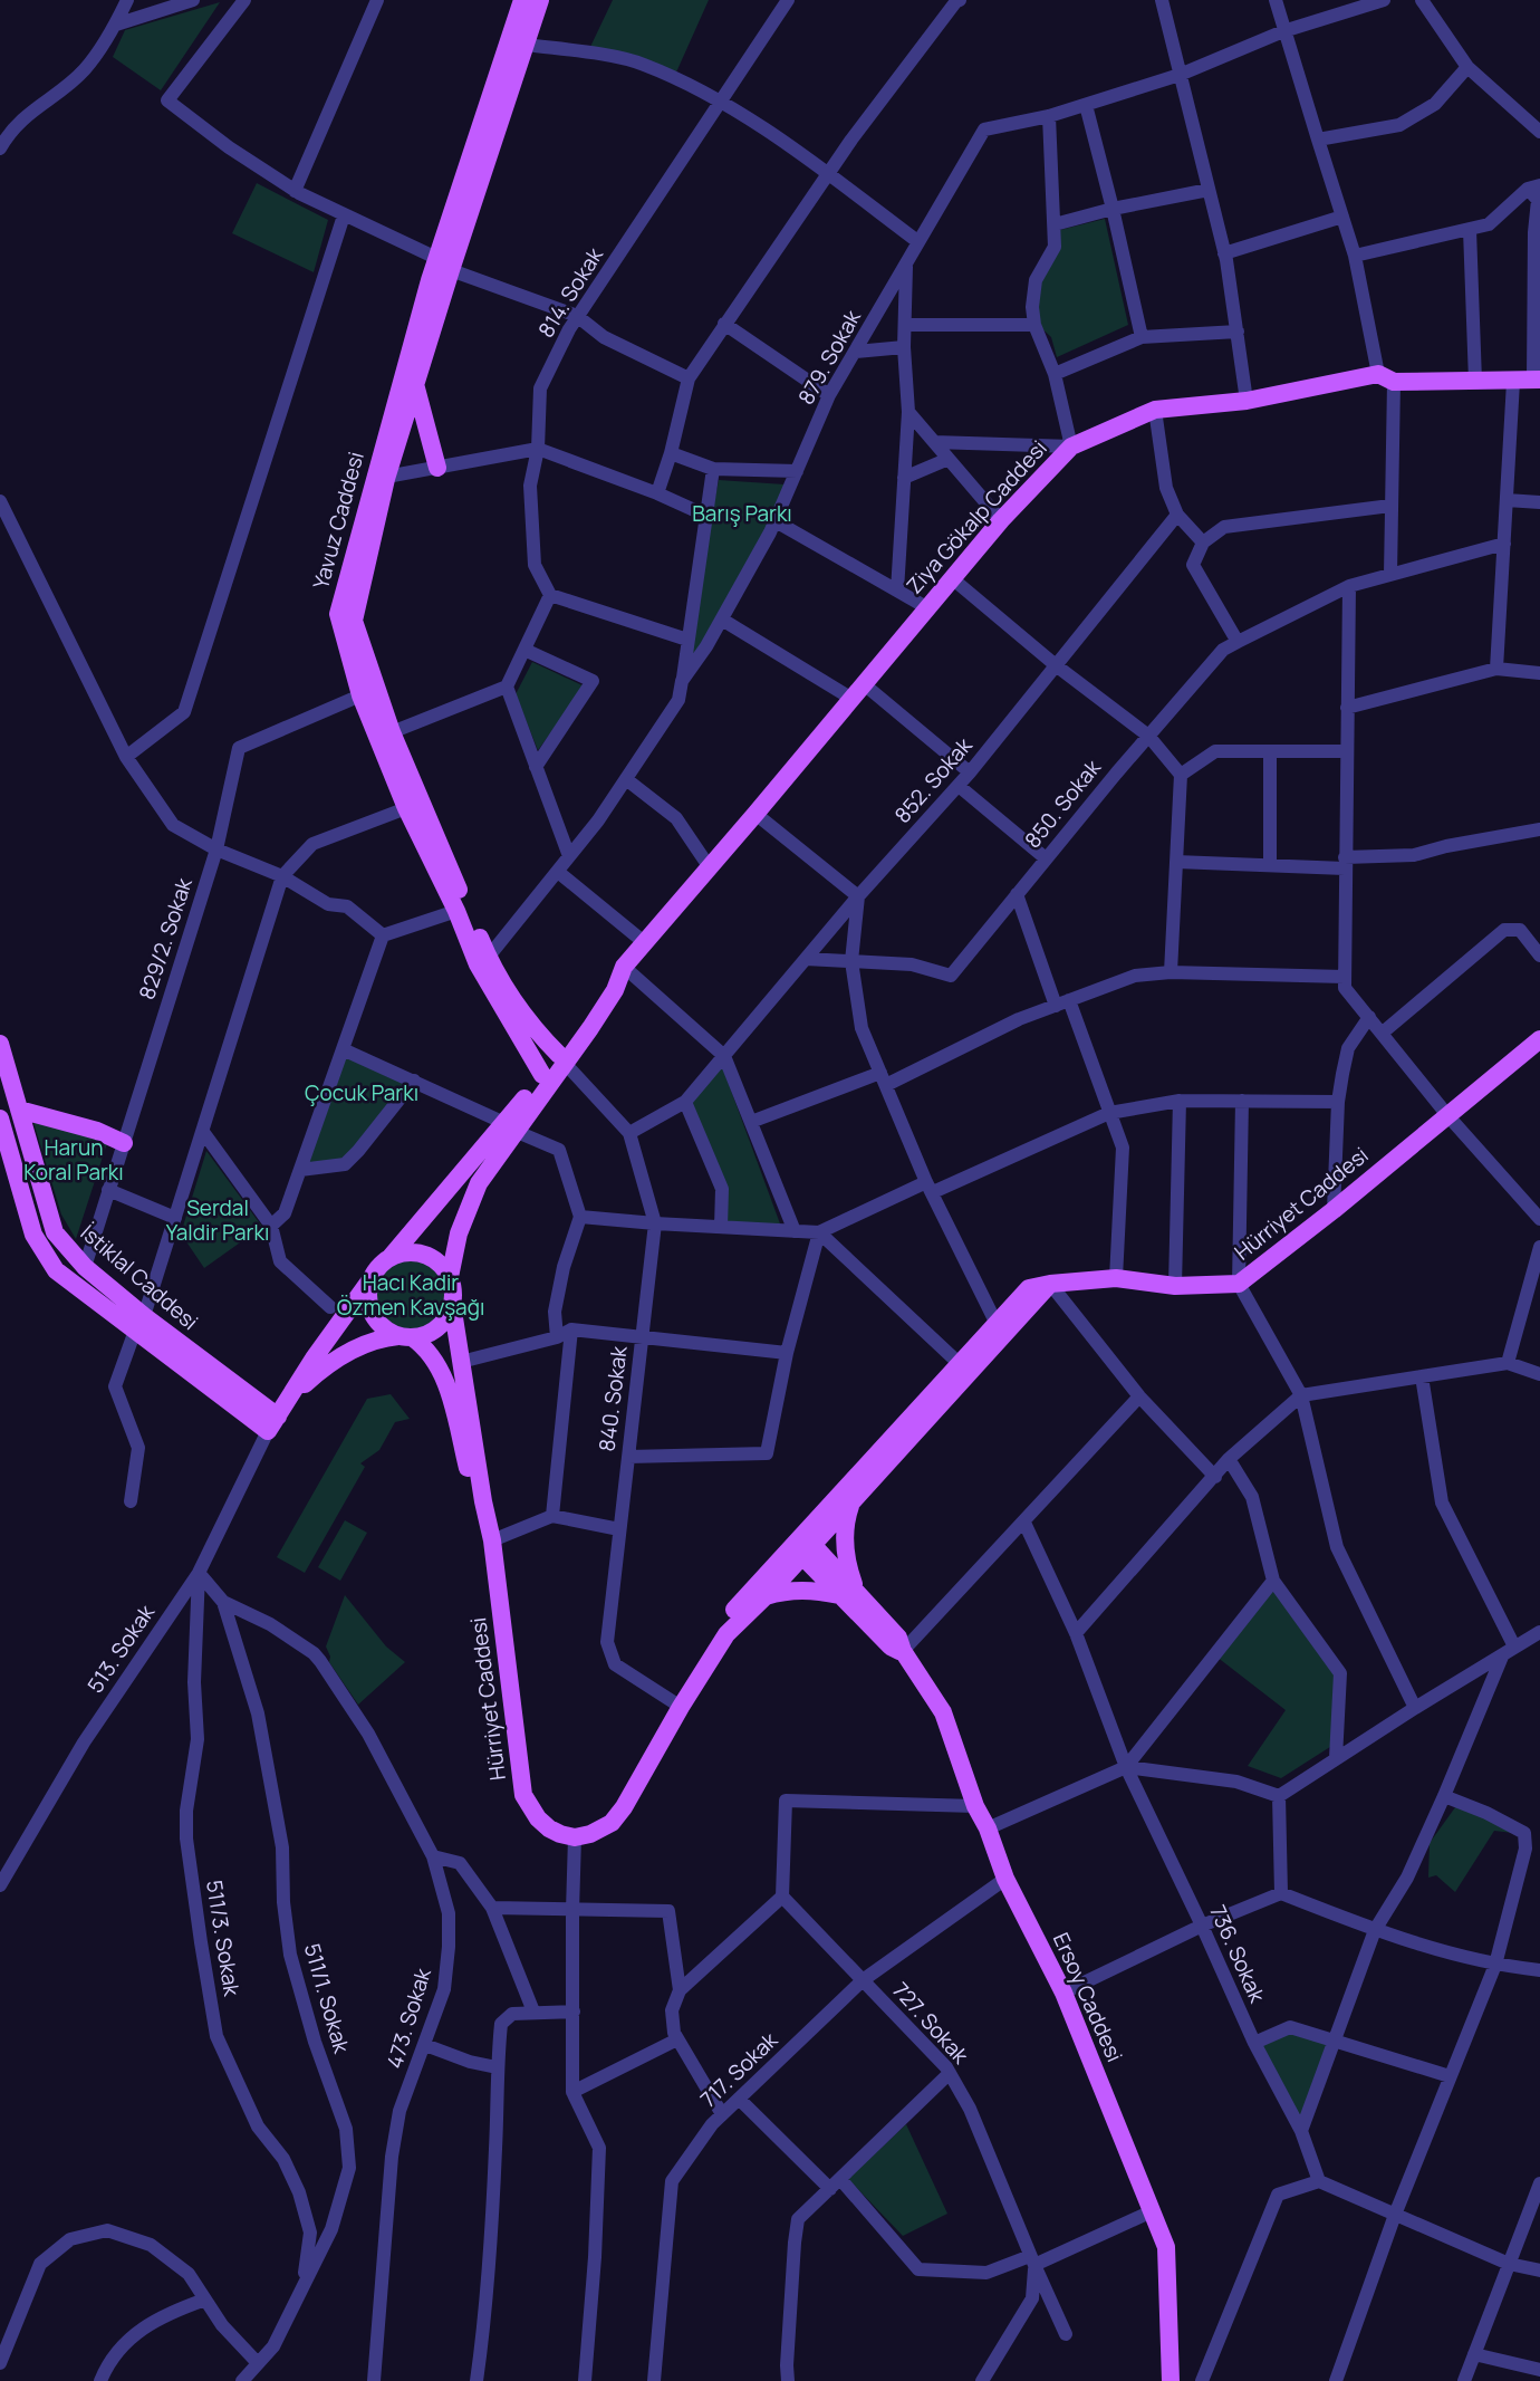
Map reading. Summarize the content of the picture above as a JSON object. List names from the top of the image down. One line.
{"streets":{"main road":["Ziya Gökalp Caddesi","Yavuz Caddesi","Hürriyet Caddesi","İstiklal Caddesi","Ersoy Caddesi"],"street":["814. Sokak","879. Sokak","852. Sokak","850. Sokak","829/2. Sokak","840. Sokak","513. Sokak","511/3. Sokak","736. Sokak","511/1. Sokak","473. Sokak","727. Sokak","717. Sokak"]},"crossings":[["879. Sokak","Yavuz Caddesi"],["Ziya Gökalp Caddesi","Yavuz Caddesi"],["Ziya Gökalp Caddesi","840. Sokak"],["Yavuz Caddesi","829/2. Sokak"],["Yavuz Caddesi","840. Sokak"],["852. Sokak","850. Sokak"],["852. Sokak","840. Sokak"],["829/2. Sokak","İstiklal Caddesi"],["Hürriyet Caddesi","840. Sokak"],["Hürriyet Caddesi","Ersoy Caddesi"],["İstiklal Caddesi","513. Sokak"],["513. Sokak","511/3. Sokak"],["513. Sokak","473. Sokak"],["511/3. Sokak","511/1. Sokak"],["511/3. Sokak","473. Sokak"],["Ersoy Caddesi","717. Sokak"],["511/1. Sokak","473. Sokak"],["727. Sokak","717. Sokak"]],"parks":["Barış Parkı","Çocuk Parkı","Harun Koral Parkı","Serdal Yaldir Parkı","Hacı Kadir Özmen Kavşağı"]}
